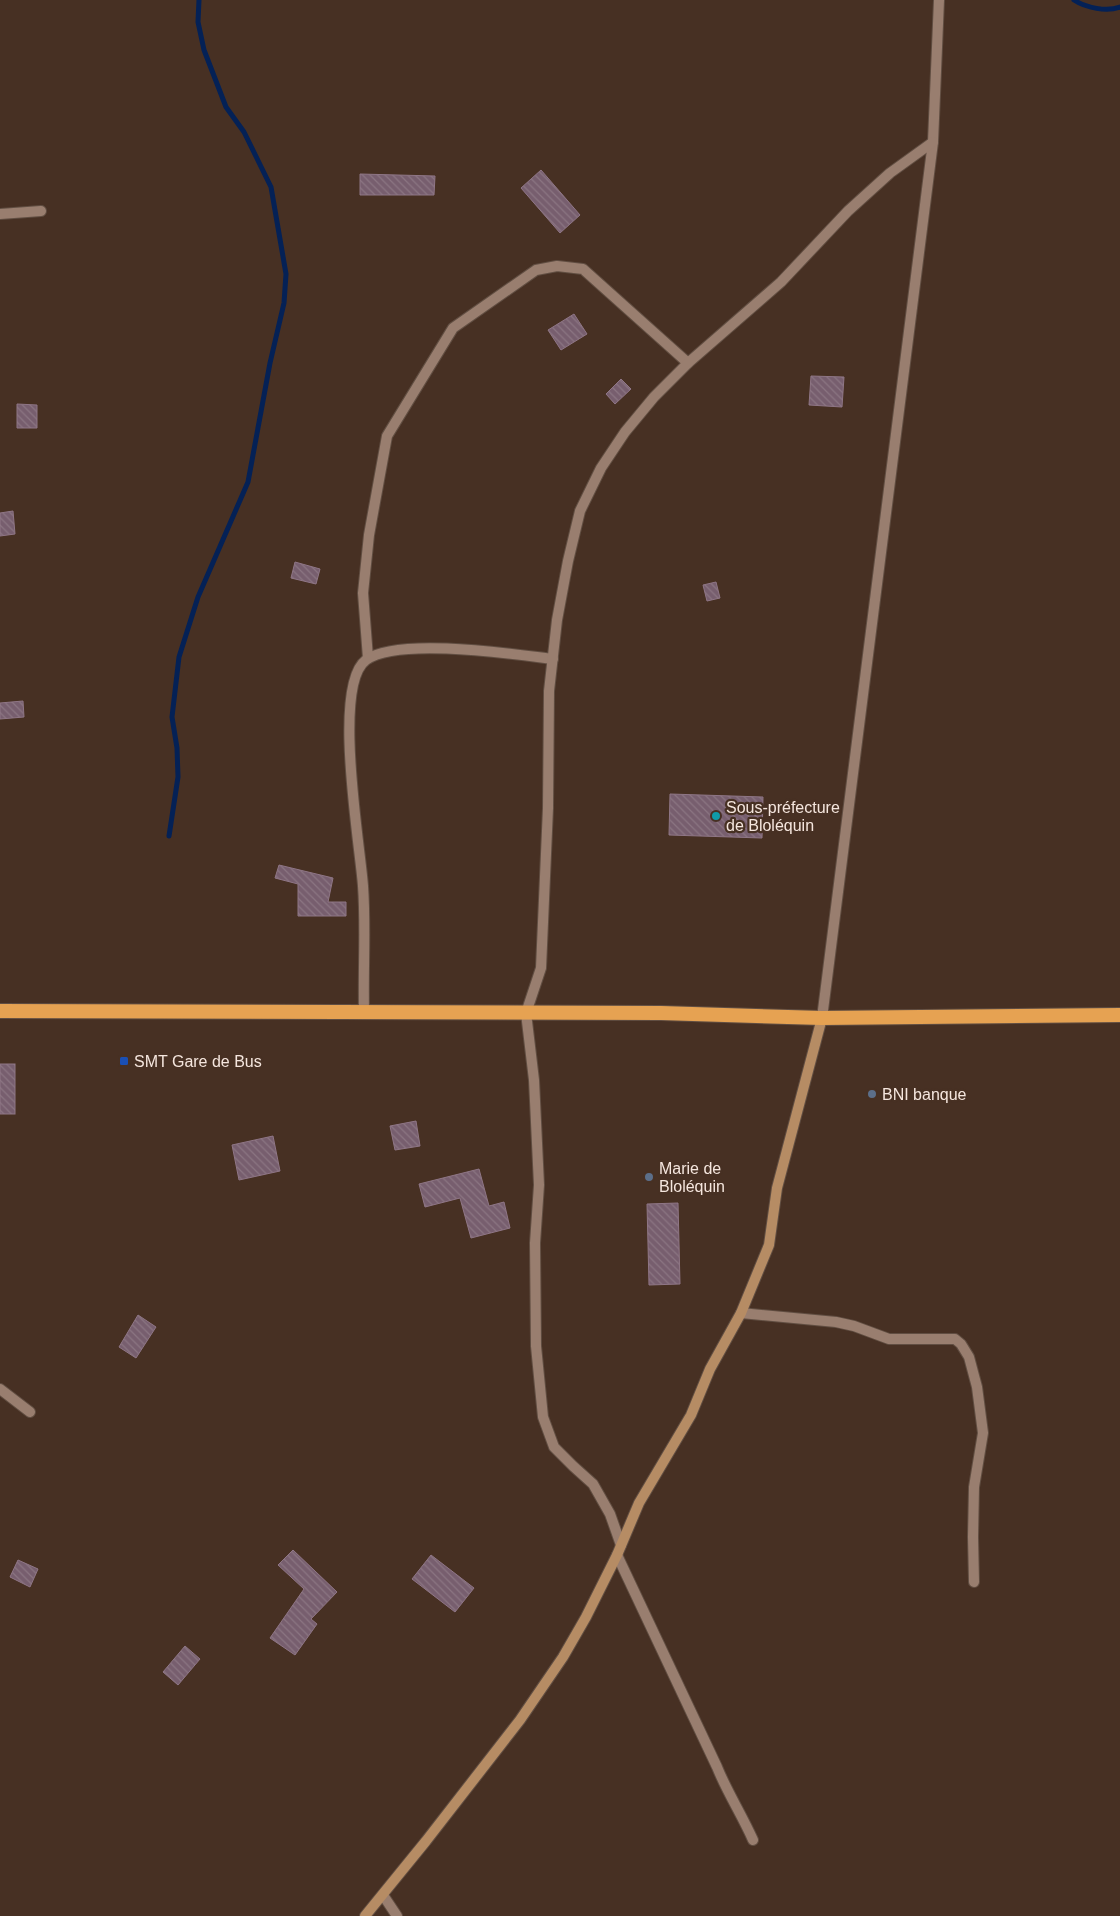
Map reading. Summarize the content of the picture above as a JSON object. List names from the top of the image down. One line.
{"places":{"other":["Sous-préfecture de Bloléquin","BNI banque","Marie de Bloléquin"],"transit":["SMT Gare de Bus"]}}
